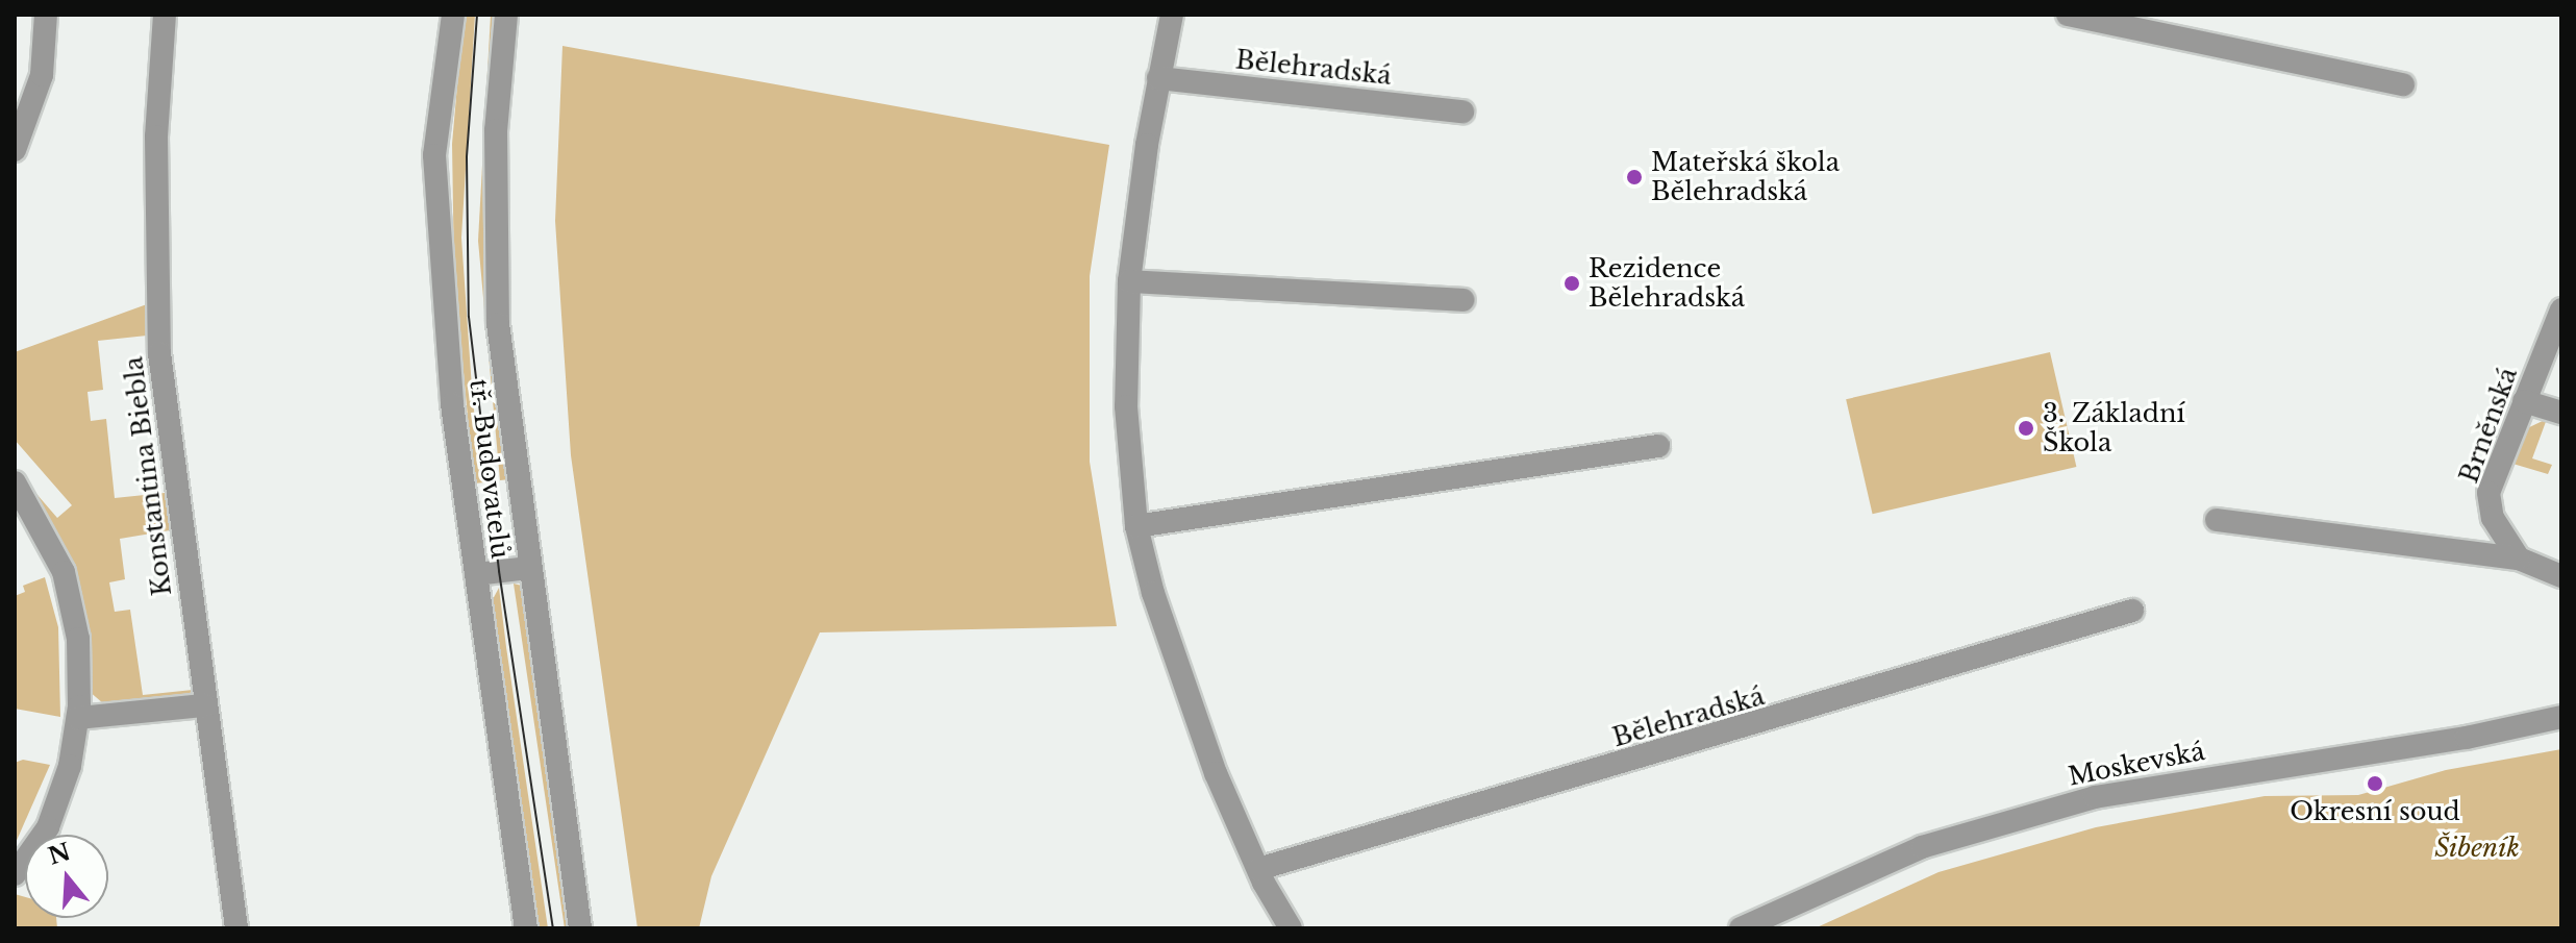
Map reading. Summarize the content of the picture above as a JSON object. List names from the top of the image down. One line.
{"streets":{"street":["Bělehradská","Brněnská","tř. Budovatelů","Konstantina Biebla","Moskevská"]},"parks":["Šibeník"],"places":["Mateřská škola Bělehradská","Rezidence Bělehradská","3. Základní Škola","Okresní soud"],"north":"top"}
